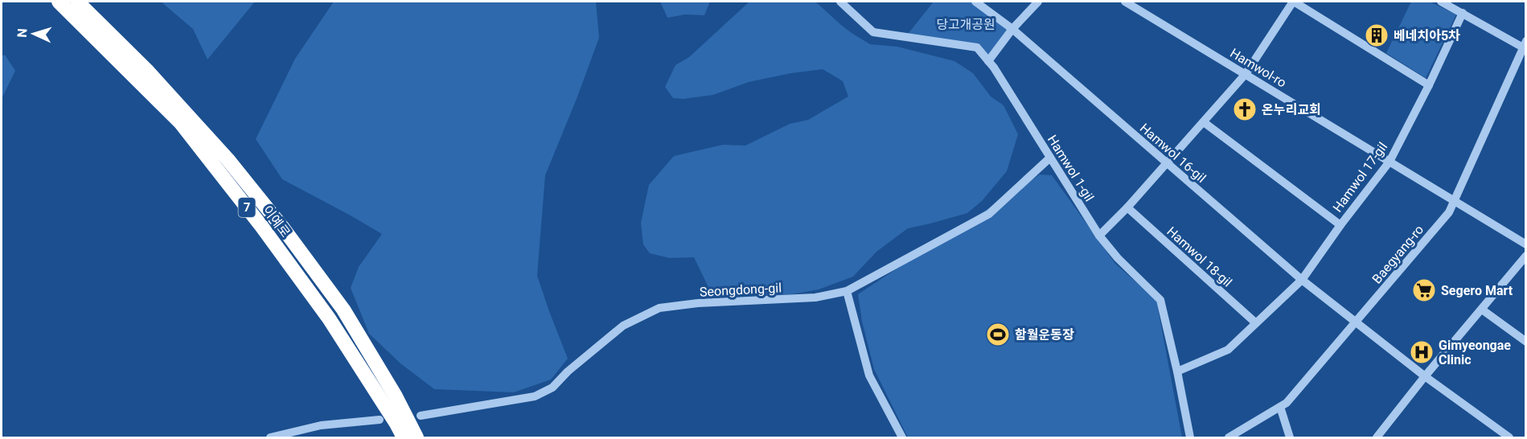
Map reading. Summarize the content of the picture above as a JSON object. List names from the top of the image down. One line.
{"streets":{"highway":["7","이예로"],"street":["Hamwol-ro","Hamwol 16-gil","Hamwol 1-gil","Hamwol 17-gil","Baegyang-ro","Hamwol 18-gil","Seongdong-gil"]},"crossings":[["Hamwol-ro","Hamwol 17-gil"],["Hamwol-ro","Baegyang-ro"],["Hamwol 16-gil","Hamwol 17-gil"],["Hamwol 16-gil","Baegyang-ro"],["Hamwol 1-gil","Hamwol 17-gil"],["Hamwol 1-gil","Seongdong-gil"],["Hamwol 17-gil","Hamwol 18-gil"]],"parks":["당고개공원"],"places":{"building":["베네치아5차"],"church":["온누리교회"],"supermarket":["Segero Mart"],"sports":["함월운동장"],"hospital":["Gimyeongae Clinic"]},"north":"left"}
